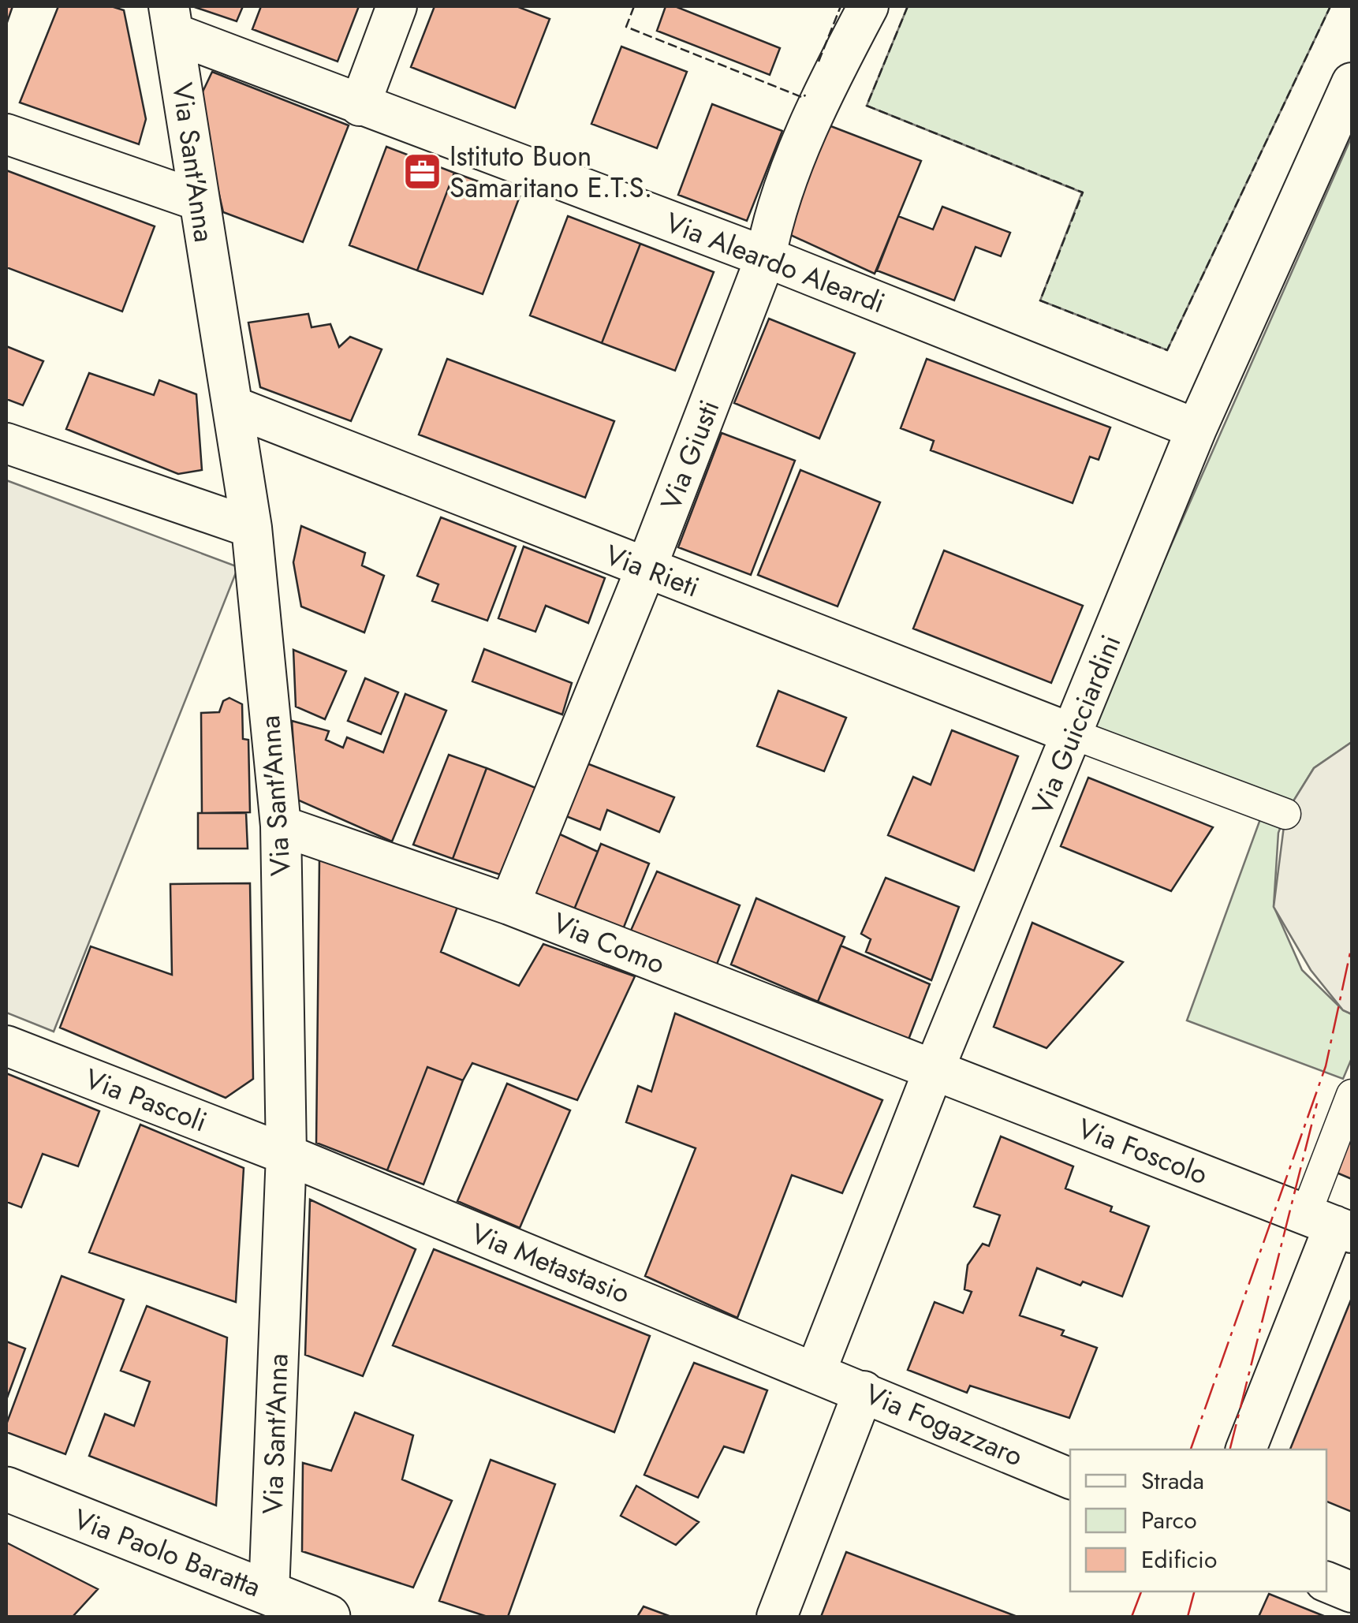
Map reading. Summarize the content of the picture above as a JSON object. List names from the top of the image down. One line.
{"streets":{"main road":["Via Paolo Baratta"],"street":["Via Sant'Anna","Via Aleardo Aleardi","Via Giusti","Via Rieti","Via Guicciardini","Via Como","Via Pascoli","Via Foscolo","Via Metastasio","Via Fogazzaro"]},"crossings":[["Via Sant'Anna","Via Aleardo Aleardi"],["Via Sant'Anna","Via Rieti"],["Via Sant'Anna","Via Como"],["Via Sant'Anna","Via Pascoli"],["Via Sant'Anna","Via Metastasio"],["Via Sant'Anna","Via Paolo Baratta"],["Via Aleardo Aleardi","Via Giusti"],["Via Aleardo Aleardi","Via Guicciardini"],["Via Giusti","Via Rieti"],["Via Giusti","Via Como"],["Via Rieti","Via Guicciardini"],["Via Guicciardini","Via Como"],["Via Guicciardini","Via Foscolo"],["Via Guicciardini","Via Metastasio"],["Via Guicciardini","Via Fogazzaro"],["Via Como","Via Foscolo"],["Via Pascoli","Via Metastasio"],["Via Metastasio","Via Fogazzaro"]],"places":{"office":["Istituto Buon Samaritano E.T.S."]},"legend":["Strada","Parco","Edificio"]}
